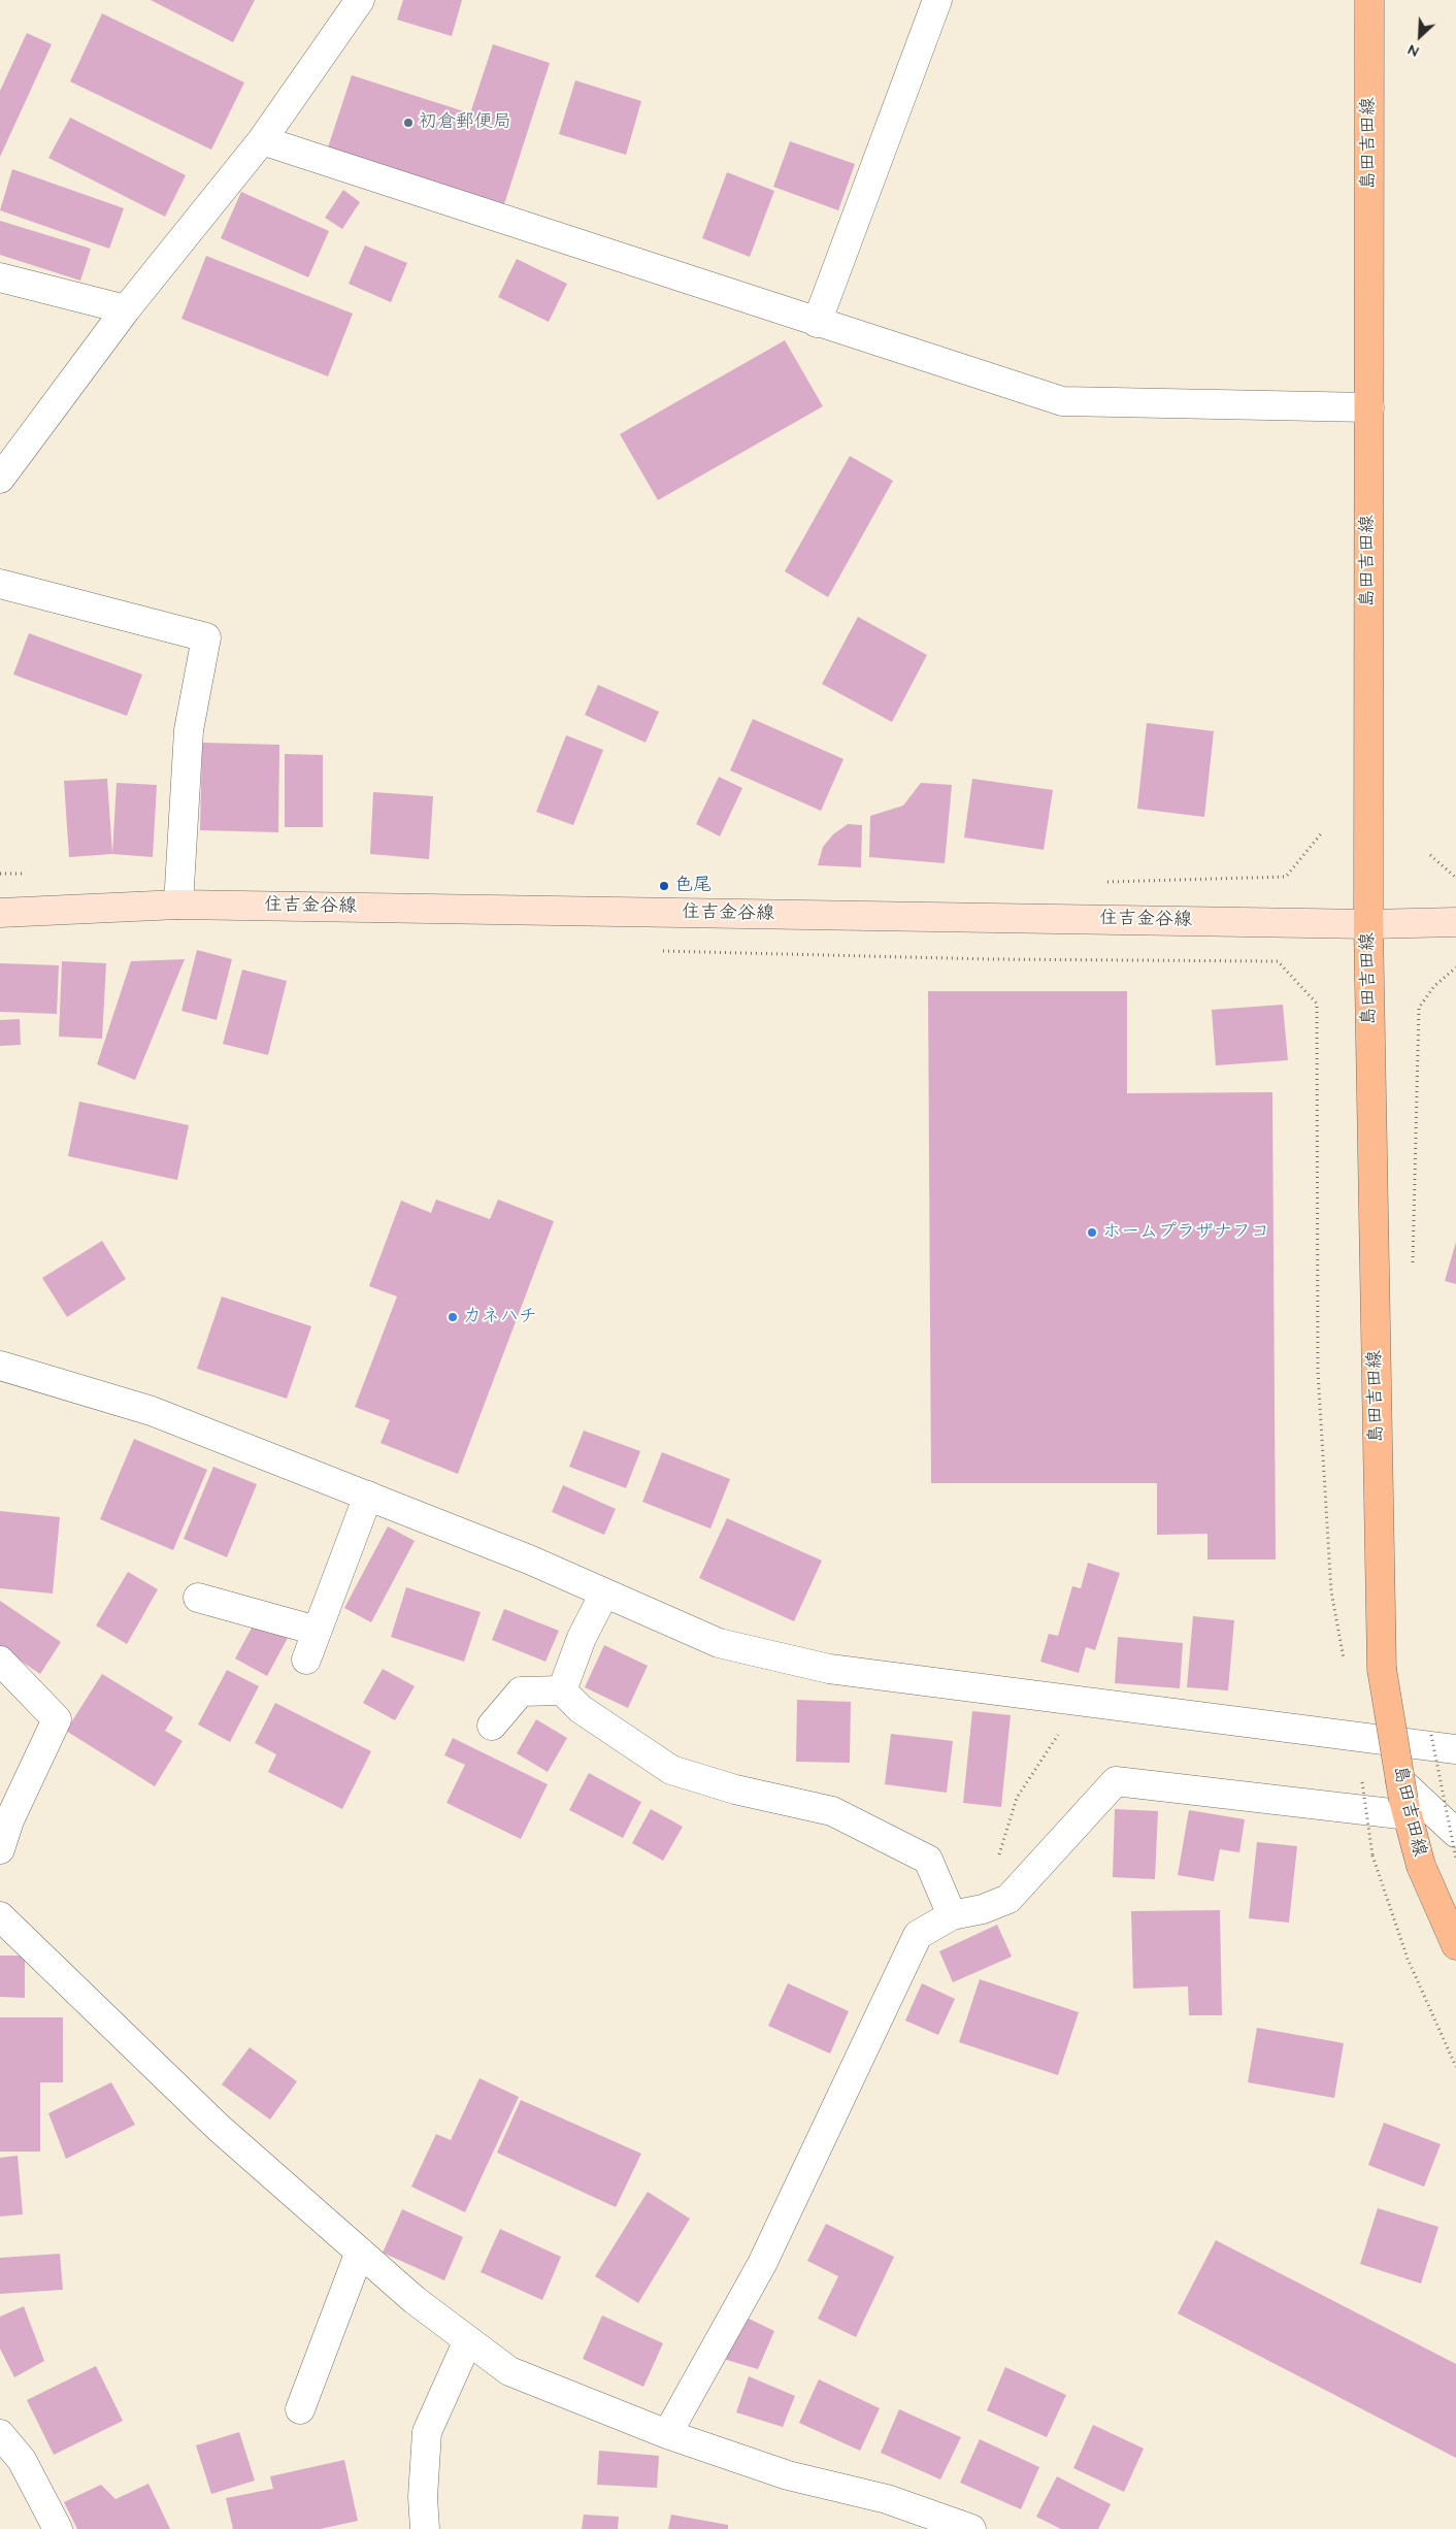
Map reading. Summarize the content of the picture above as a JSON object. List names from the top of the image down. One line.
{"streets":{"main road":["島田吉田線","住吉金谷線"]},"crossings":[["島田吉田線","住吉金谷線"]],"places":["初倉郵便局","色尾","ホームプラザナフコ","カネハチ"],"north":"bottom left"}
